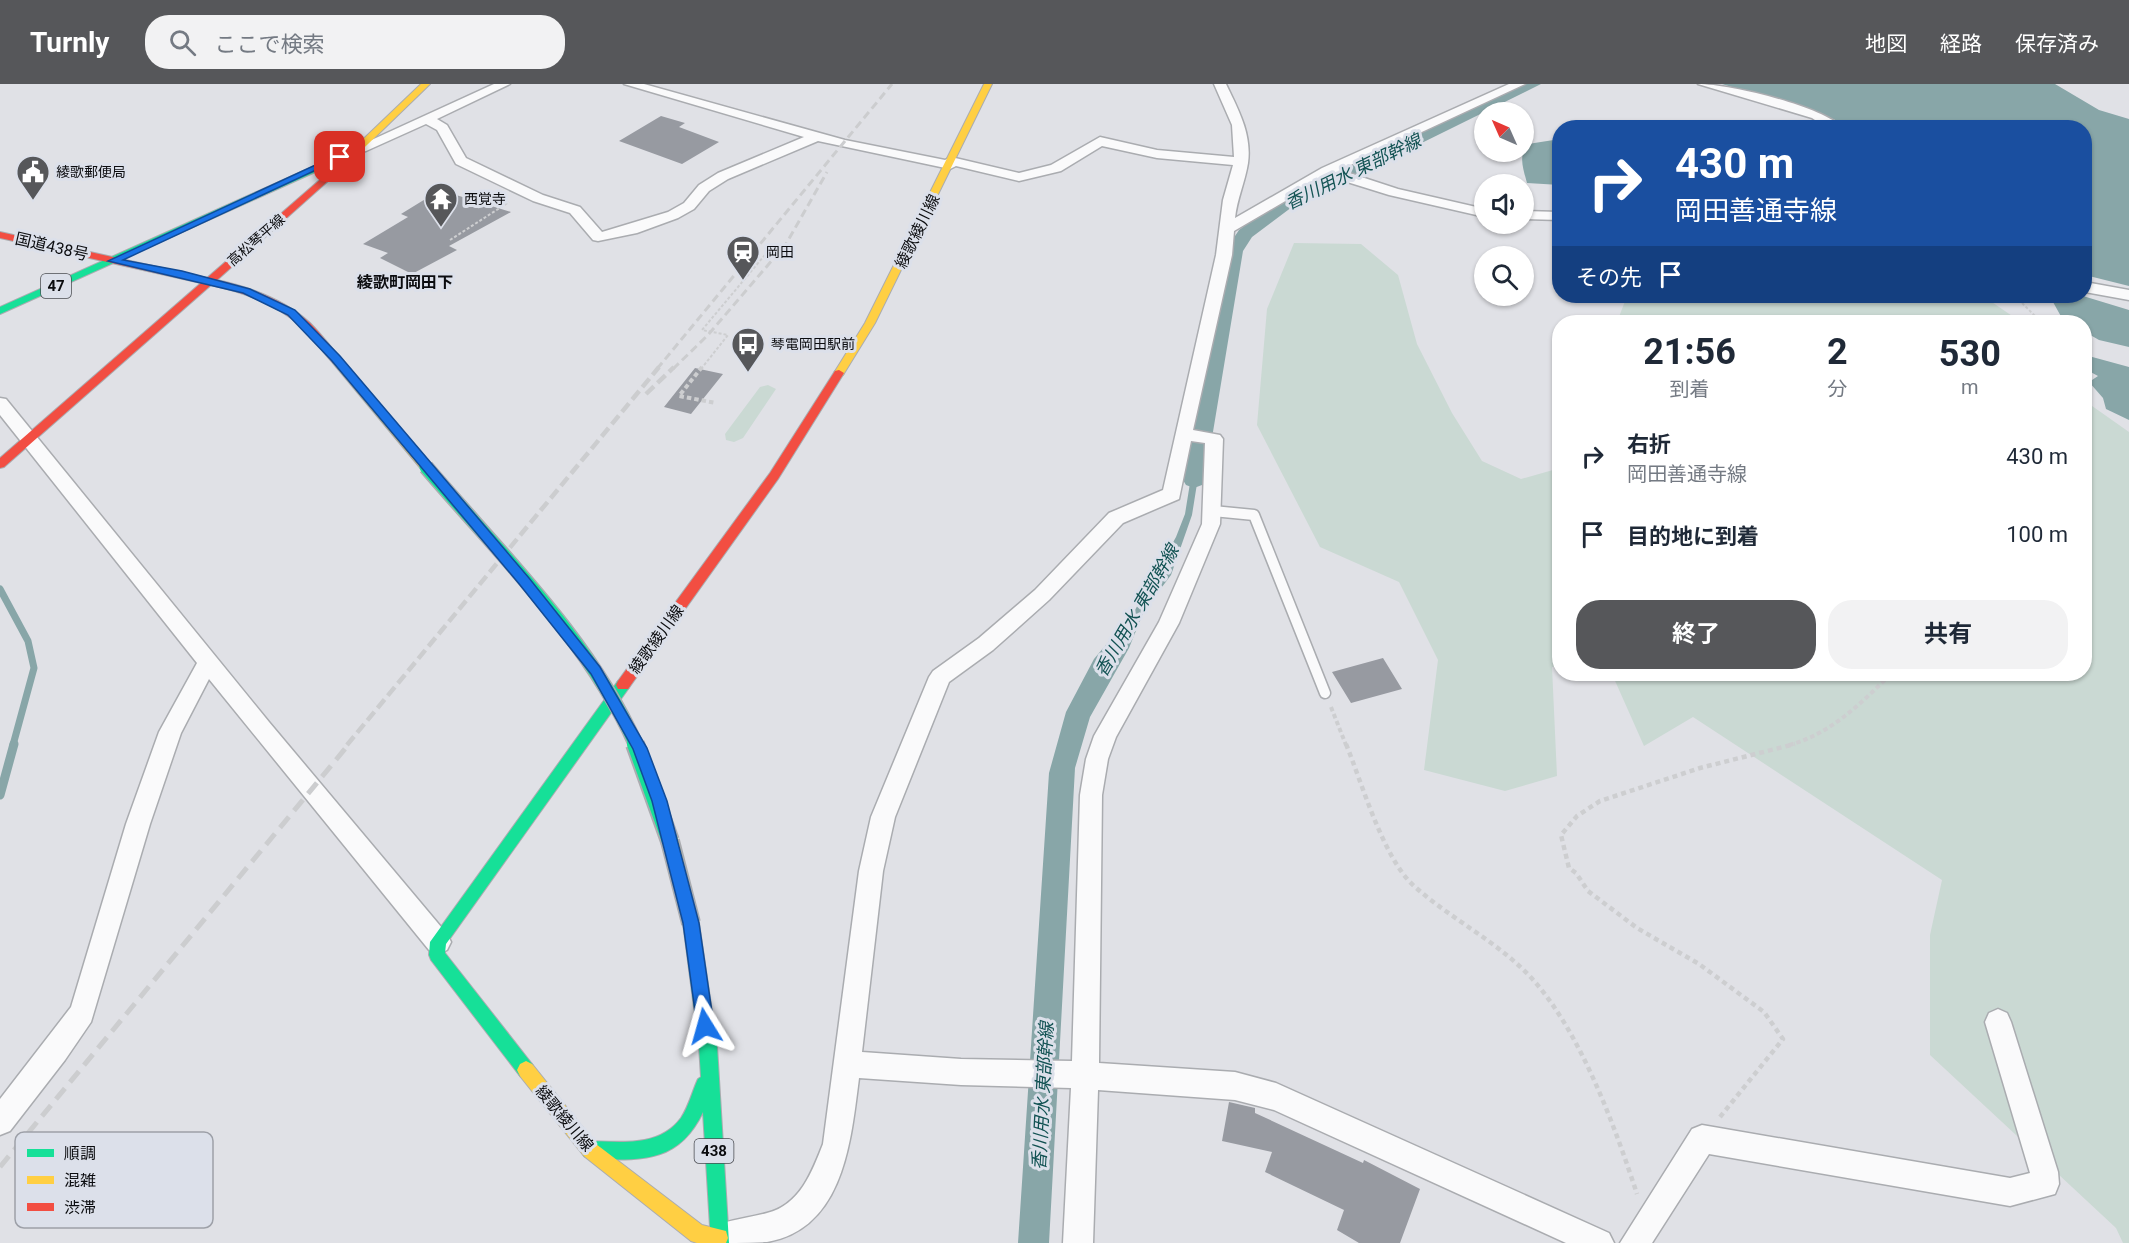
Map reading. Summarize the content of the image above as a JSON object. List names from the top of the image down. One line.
{"streets":{"main road":["綾歌綾川線","高松琴平線","国道438号","47","438"]},"crossings":[["綾歌綾川線","国道438号"],["高松琴平線","国道438号"],["高松琴平線","47"],["国道438号","47"]],"districts":["綾歌町岡田下"],"water":["香川用水 東部幹線"],"places":{"public building":["綾歌郵便局"],"temple":["西覚寺"],"station":["岡田"],"bus stop":["琴電岡田駅前"]},"legend":["順調","混雑","渋滞"],"north":"top left","page":{"header":"Turnly","search":"ここで検索","nav":["地図","経路","保存済み"],"turn":["430 m","岡田善通寺線"],"then":"その先","eta":["21:56","到着","2","分","530","m"],"list":[{"name":"右折","note":"岡田善通寺線","value":"430 m"},{"name":"目的地に到着","value":"100 m"}],"buttons":["終了","共有"]}}
